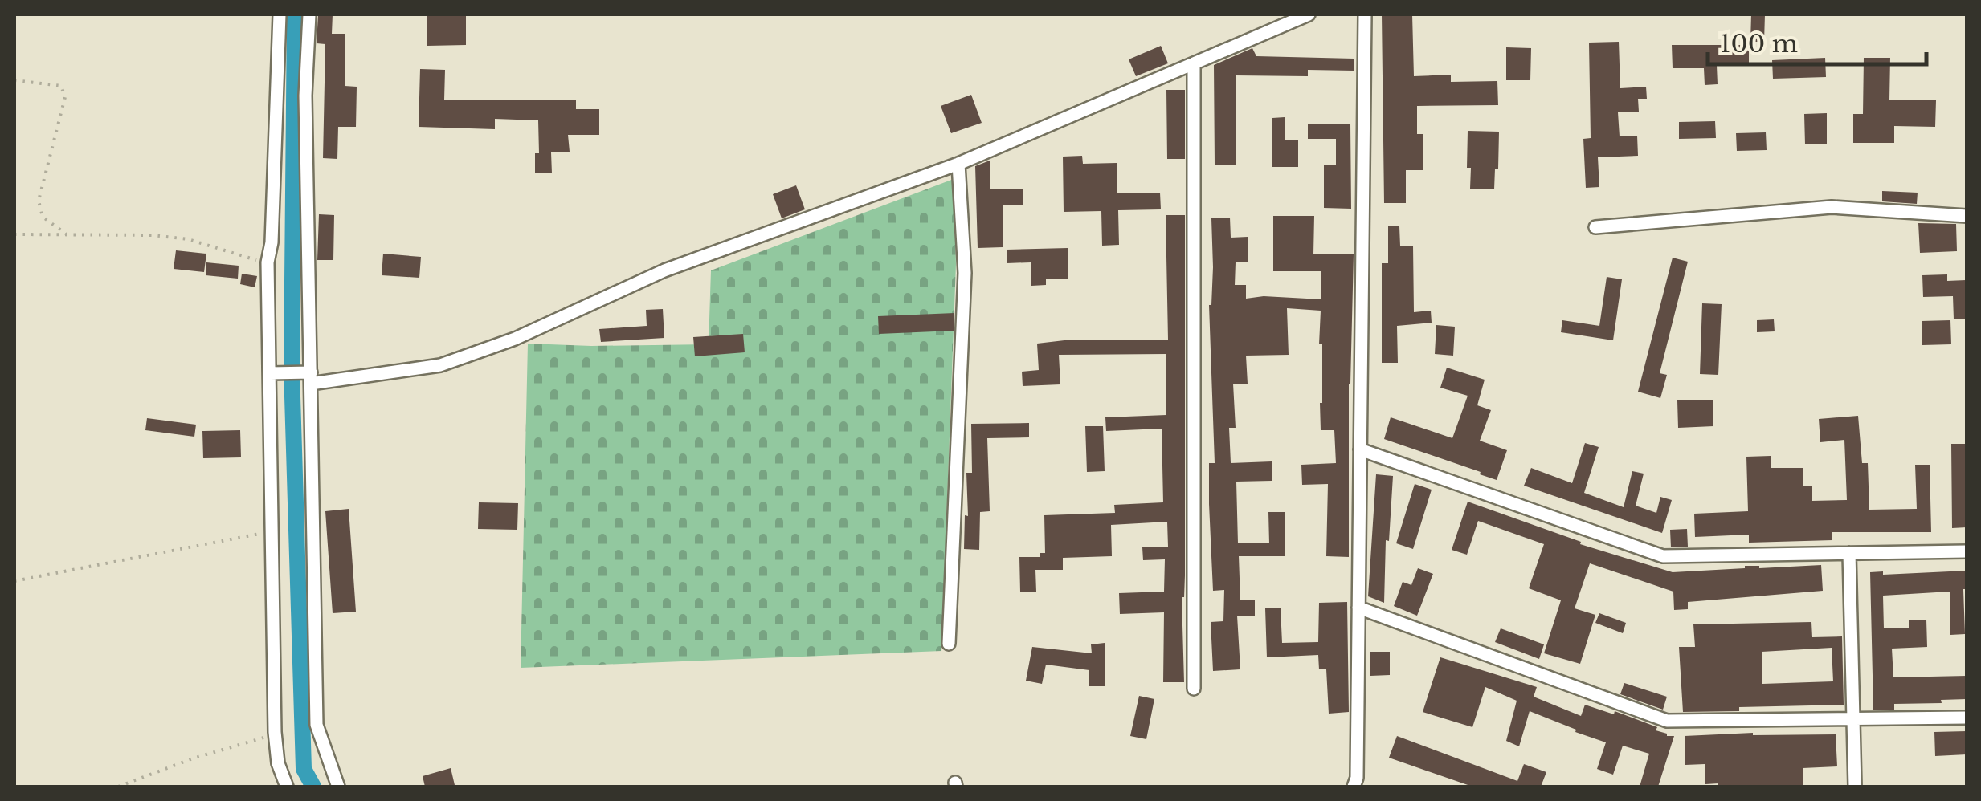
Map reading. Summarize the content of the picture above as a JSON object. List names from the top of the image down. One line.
{"scale_bar":"100 m"}
